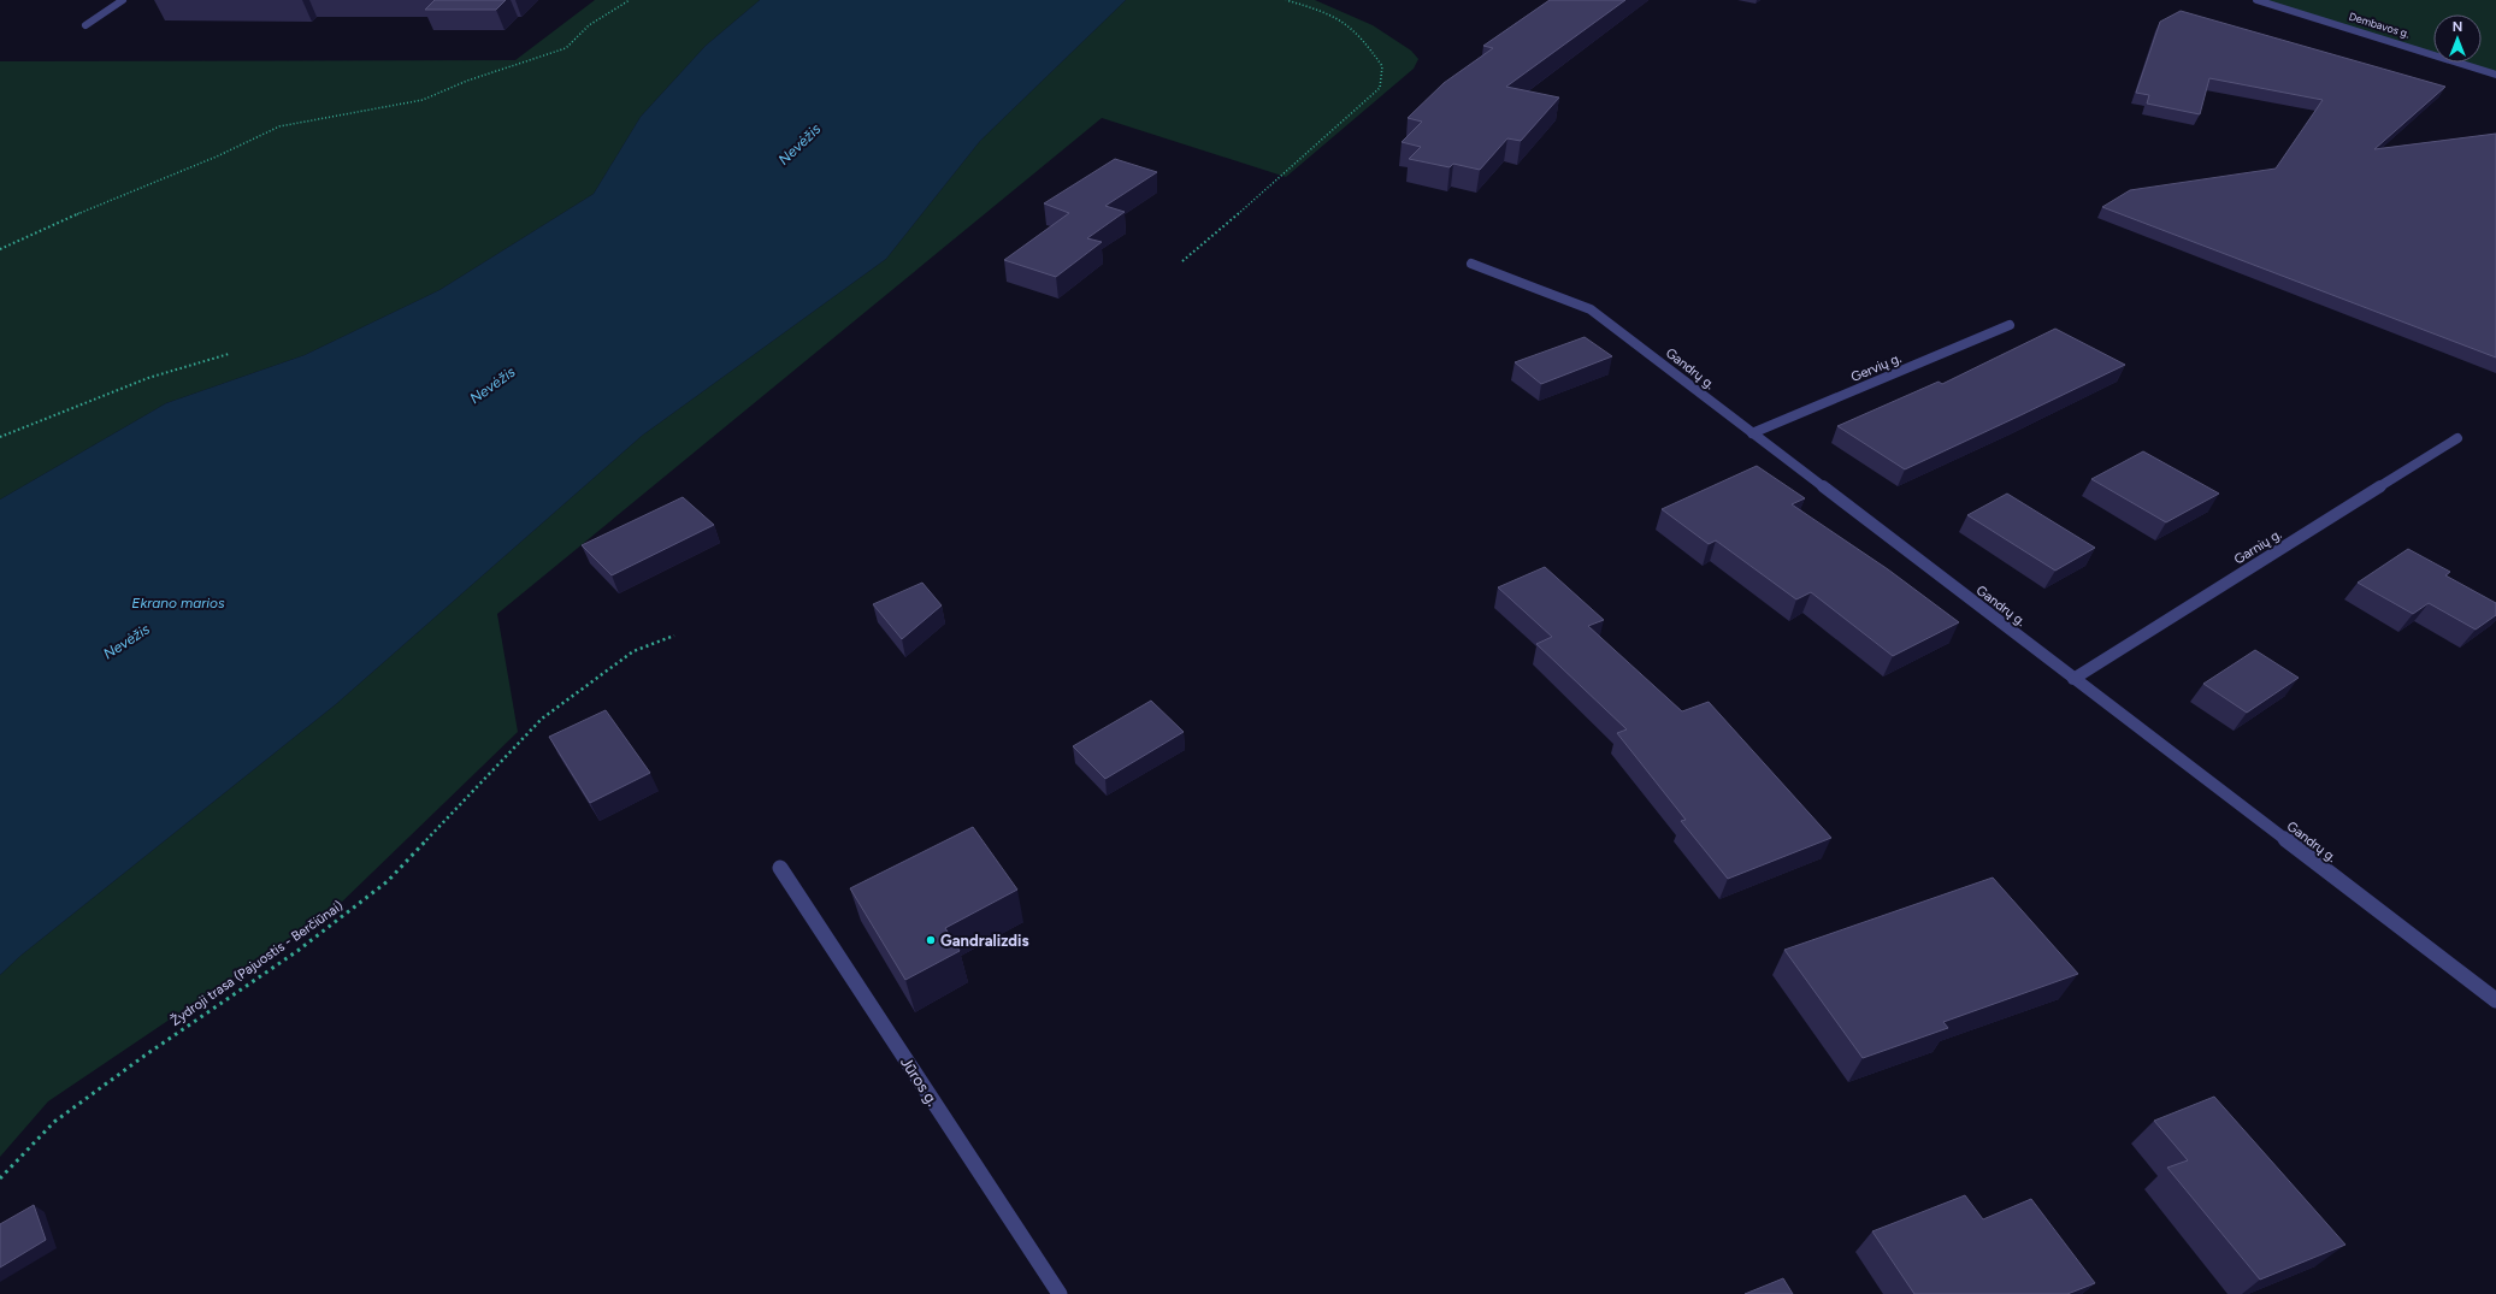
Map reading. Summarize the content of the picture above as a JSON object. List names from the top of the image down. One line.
{"streets":{"street":["Dembavos g.","Gervių g.","Gandrų g.","Garnių g.","Jūros g."],"path":["Žydroji trasa (Pajuostis - Berčiūnai)"]},"crossings":[["Gervių g.","Gandrų g."],["Gandrų g.","Garnių g."]],"water":["Nevėžis","Ekrano marios"],"places":["Gandralizdis"],"north":"top"}
